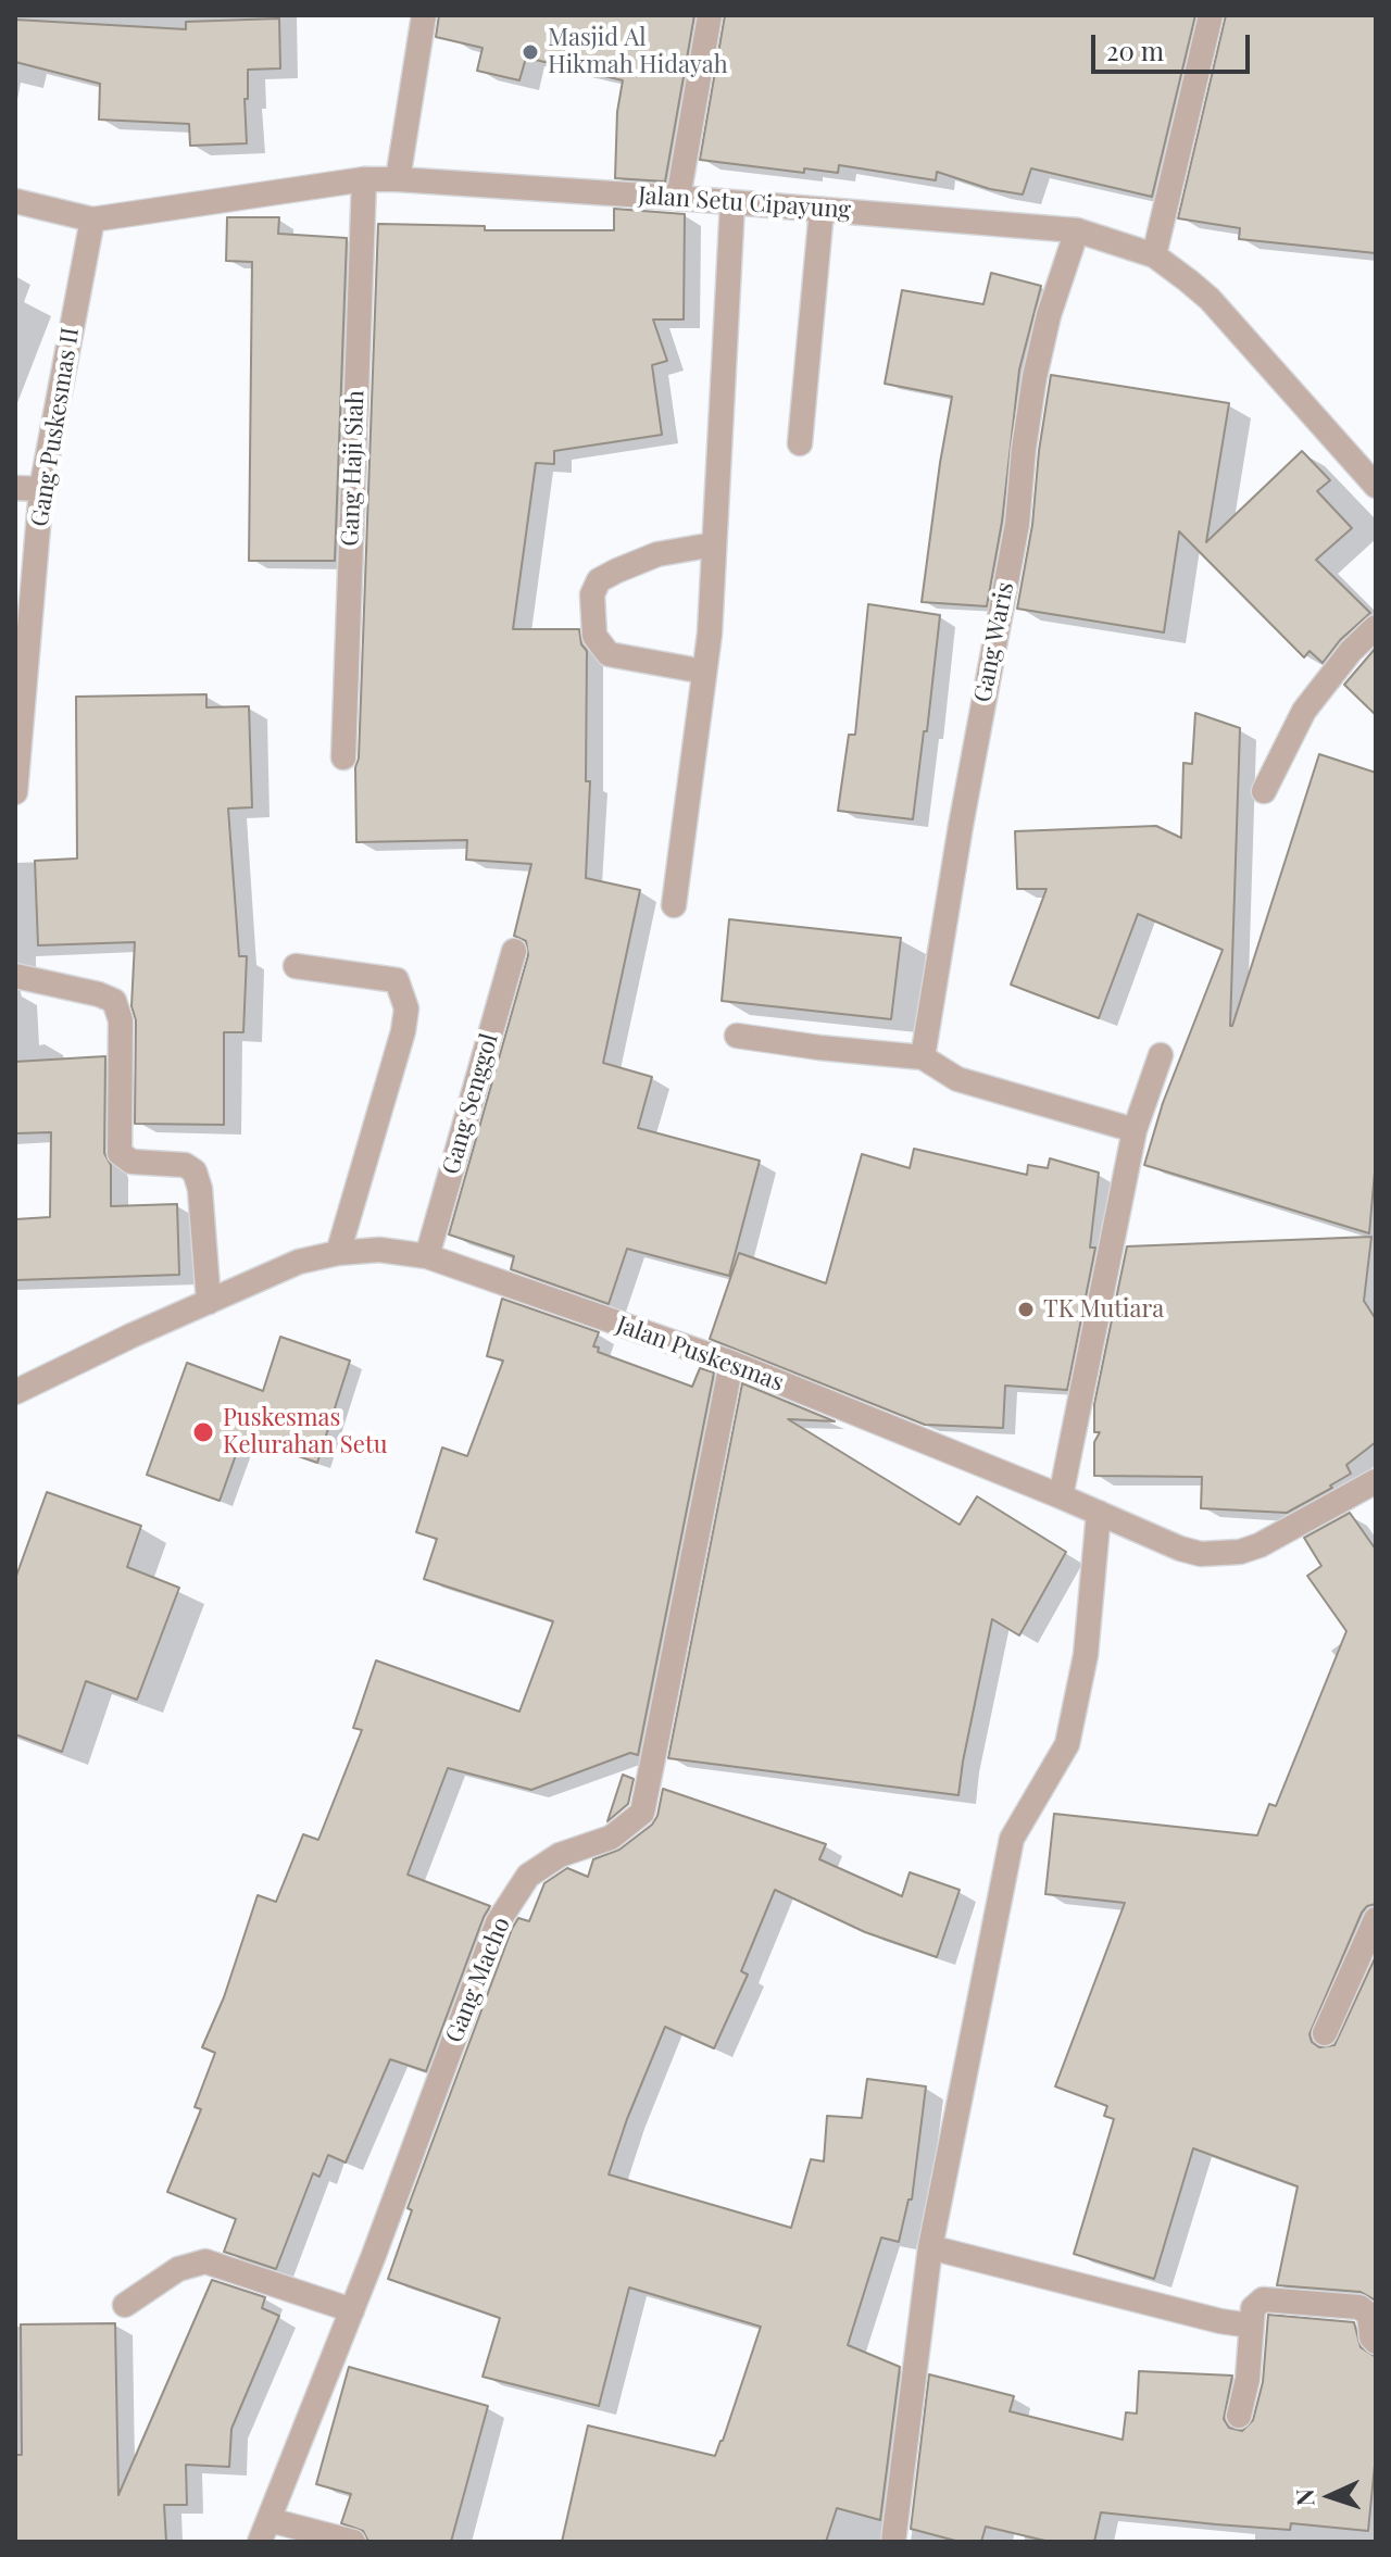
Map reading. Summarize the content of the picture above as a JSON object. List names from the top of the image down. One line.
{"streets":{"street":["Jalan Setu Cipayung","Gang Puskesmas II","Gang Haji Siah","Gang Waris","Gang Senggol","Jalan Puskesmas","Gang Macho"]},"crossings":[["Jalan Setu Cipayung","Gang Puskesmas II"],["Jalan Setu Cipayung","Gang Haji Siah"],["Jalan Setu Cipayung","Gang Waris"],["Gang Senggol","Jalan Puskesmas"],["Jalan Puskesmas","Gang Macho"]],"places":["Masjid Al Hikmah Hidayah","TK Mutiara","Puskesmas Kelurahan Setu"],"scale_bar":"20 m","north":"left"}
